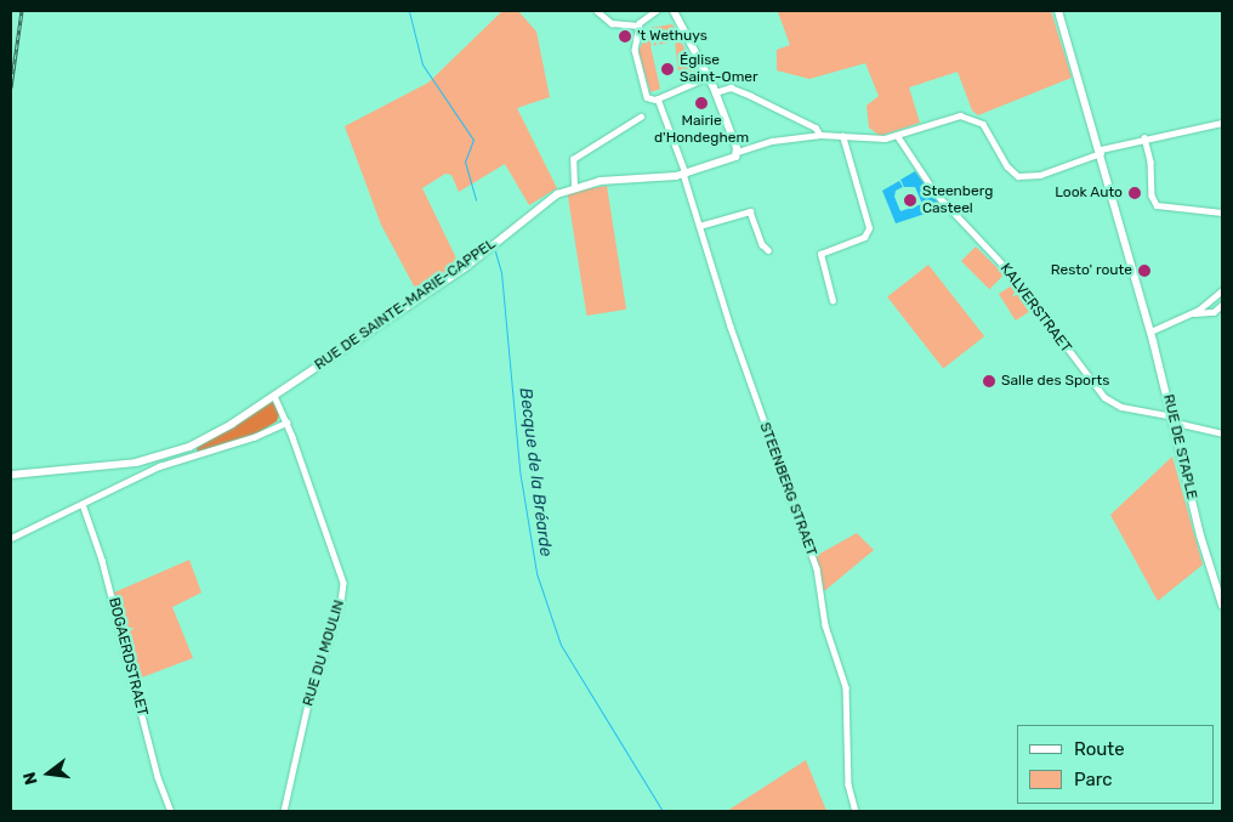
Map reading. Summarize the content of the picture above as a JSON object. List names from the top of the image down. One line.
{"streets":{"street":["RUE DE SAINTE-MARIE-CAPPEL","KALVERSTRAET","RUE DE STAPLE","STEENBERG STRAET","RUE DU MOULIN","BOGAERDSTRAET"]},"crossings":[["RUE DE SAINTE-MARIE-CAPPEL","STEENBERG STRAET"],["RUE DE SAINTE-MARIE-CAPPEL","RUE DU MOULIN"],["KALVERSTRAET","RUE DE STAPLE"]],"water":["Becque de la Bréarde"],"places":["'t Wethuys","Église Saint-Omer","Mairie d'Hondeghem","Look Auto","Steenberg Casteel","Resto' route","Salle des Sports"],"legend":["Route","Parc"],"north":"left"}
